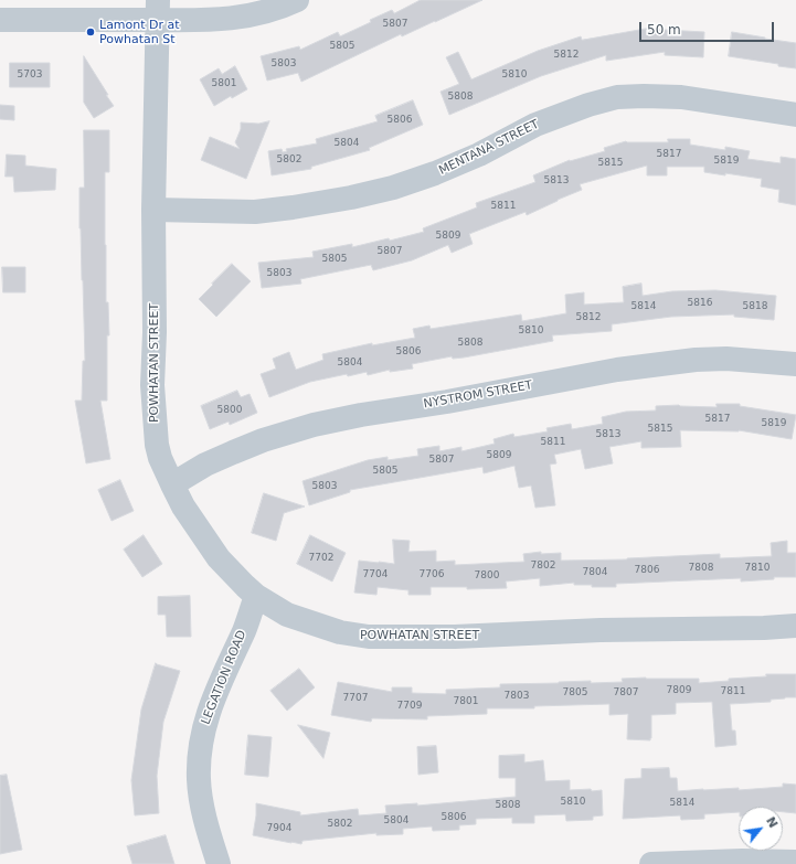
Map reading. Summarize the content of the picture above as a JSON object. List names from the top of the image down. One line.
{"streets":{"street":["MENTANA STREET","POWHATAN STREET","NYSTROM STREET","LEGATION ROAD"]},"crossings":[["MENTANA STREET","POWHATAN STREET"],["POWHATAN STREET","NYSTROM STREET"],["POWHATAN STREET","LEGATION ROAD"]],"places":["Lamont Dr at Powhatan St"],"house_numbers":["5807","5805","5812","5803","5703","5810","5801","5808","5806","5804","5817","5802","5819","5815","5813","5811","5809","5807","5805","5803","5816","5814","5818","5812","5810","5808","5806","5804","5800","5817","5819","5815","5813","5811","5809","5807","5805","5803","7702","7802","7808","7810","7806","7804","7704","7706","7800","7809","7811","7805","7807","7803","7707","7801","7709","5810","5814","5808","5806","5804","5802","7904"],"scale_bar":"50 m","north":"top right"}
